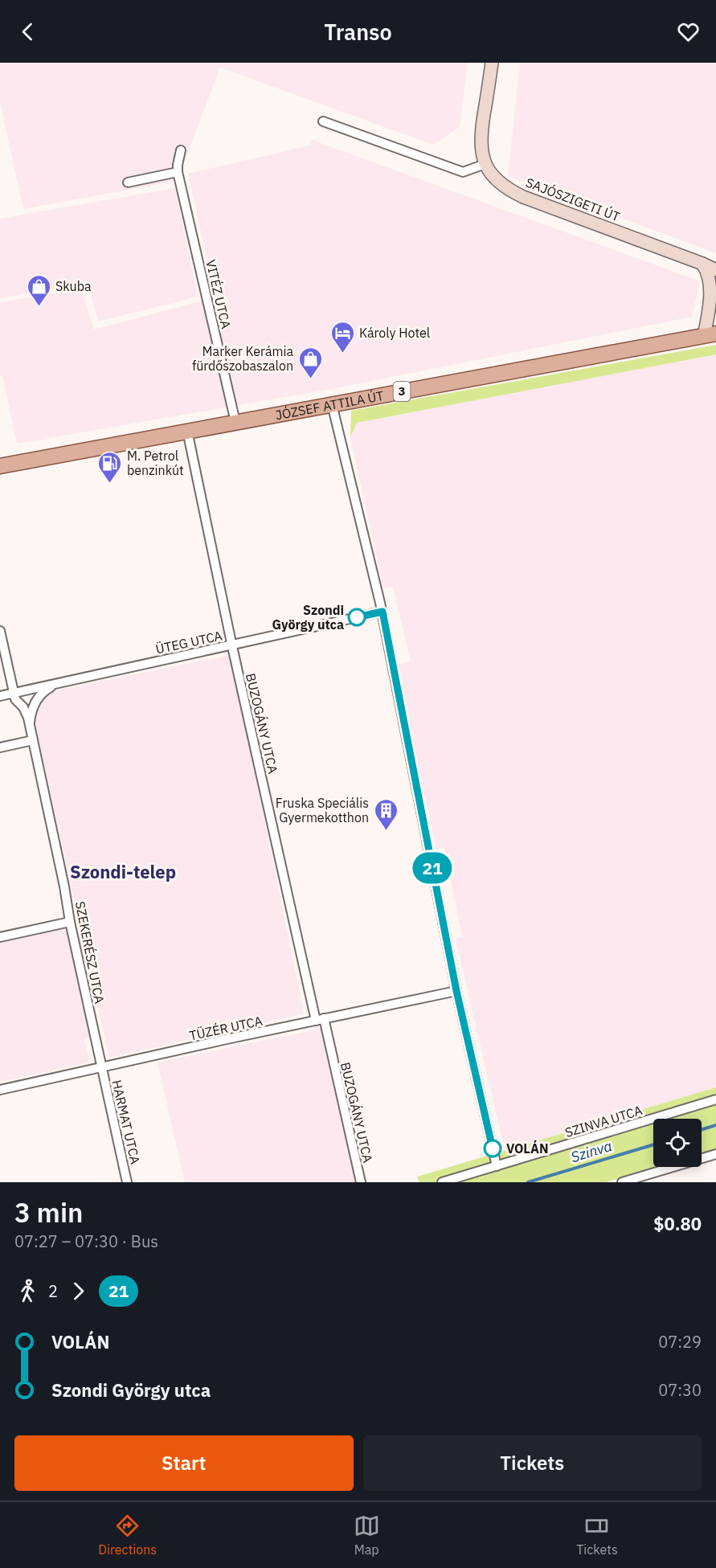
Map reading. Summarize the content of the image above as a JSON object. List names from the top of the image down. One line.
{"streets":{"main road":["SAJÓSZIGETI ÚT","3","JÓZSEF ATTILA ÚT"],"street":["VITÉZ UTCA","ÜTEG UTCA","BUZOGÁNY UTCA","SZEKERÉSZ UTCA","TÜZÉR UTCA","SZINVA UTCA","HARMAT UTCA"]},"crossings":[["VITÉZ UTCA","JÓZSEF ATTILA ÚT"],["JÓZSEF ATTILA ÚT","BUZOGÁNY UTCA"],["ÜTEG UTCA","BUZOGÁNY UTCA"],["ÜTEG UTCA","SZEKERÉSZ UTCA"],["BUZOGÁNY UTCA","TÜZÉR UTCA"],["SZEKERÉSZ UTCA","TÜZÉR UTCA"],["SZEKERÉSZ UTCA","HARMAT UTCA"],["TÜZÉR UTCA","HARMAT UTCA"]],"districts":["Szondi-telep"],"water":["Szinva"],"places":{"shop":["Skuba","Marker Kerámia fürdőszobaszalon"],"hotel":["Károly Hotel"],"fuel station":["M. Petrol benzinkút"],"other":["Szondi György utca","VOLÁN"],"building":["Fruska Speciális Gyermekotthon"]},"lines":["bus line 21"],"page":{"header":"Transo","on_map":"21","heading":["3 min","07:27 – 07:30 · Bus","$0.80"],"legs":["2","21"],"list":[{"name":"VOLÁN","value":"07:29"},{"name":"Szondi György utca","value":"07:30"}],"buttons":["Start","Tickets"],"tabs":["Directions","Map","Tickets"]}}
